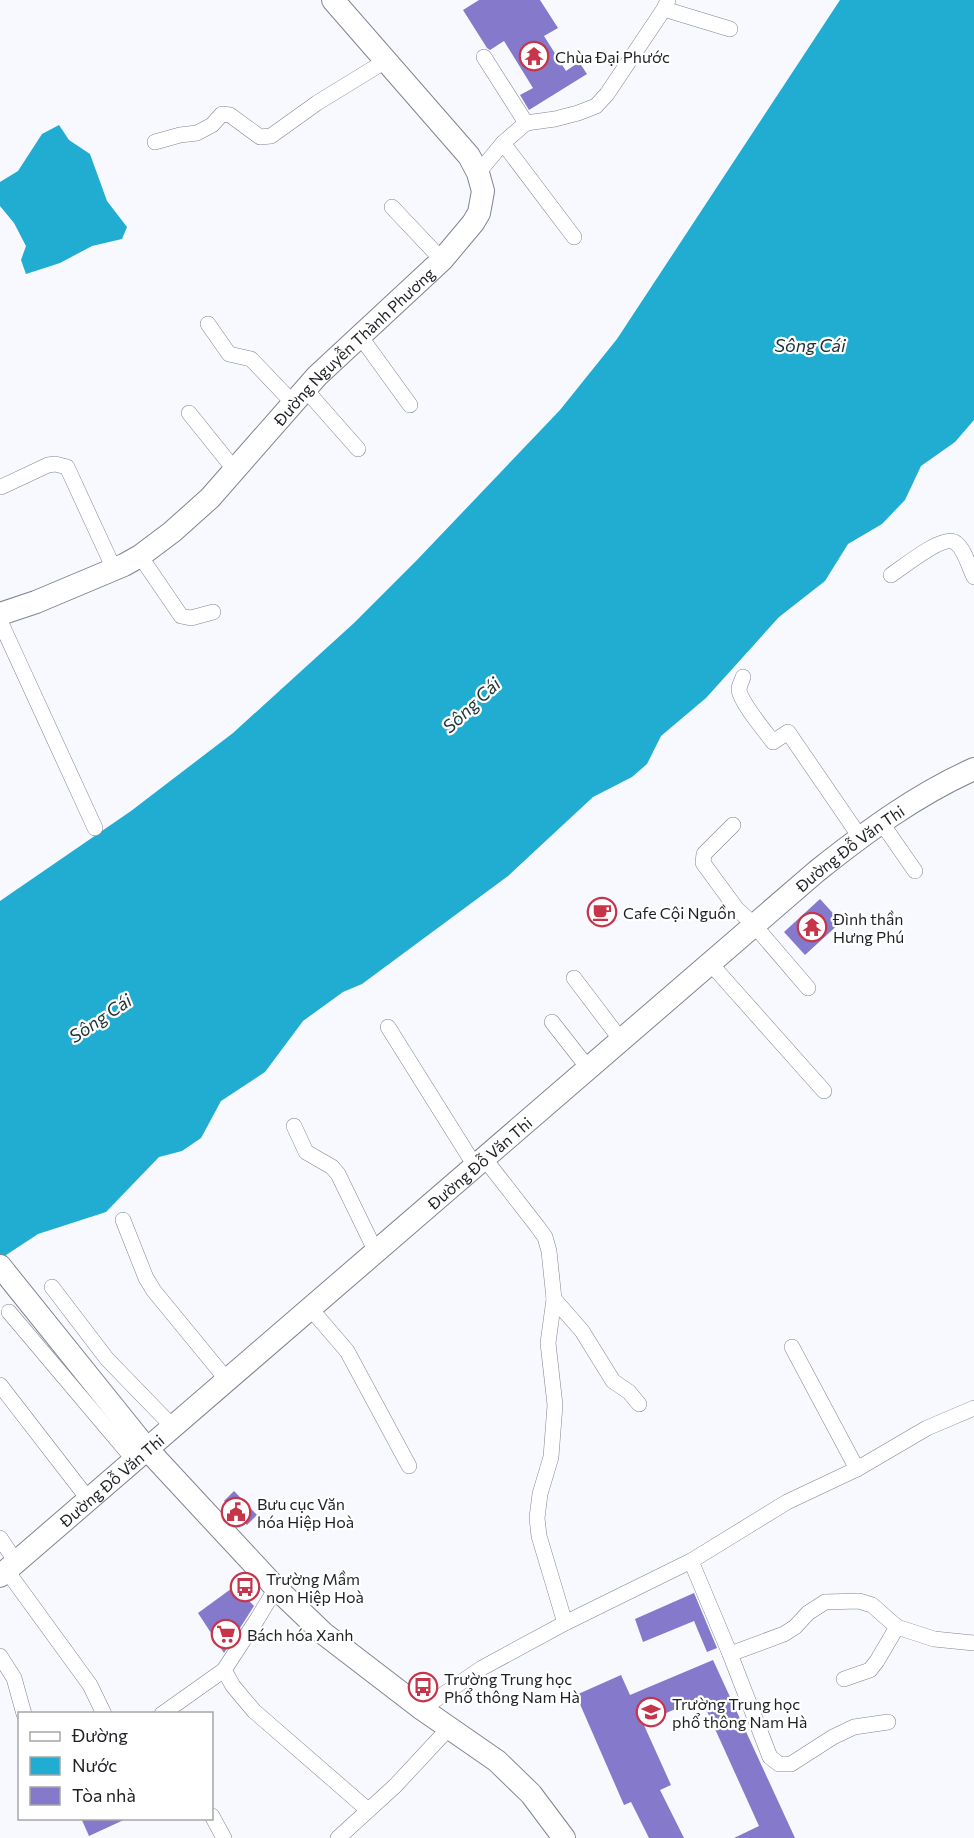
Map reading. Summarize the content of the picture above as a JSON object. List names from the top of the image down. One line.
{"streets":{"main road":["Đường Nguyễn Thành Phương","Đường Đỗ Văn Thi"]},"water":["Sông Cái"],"places":{"temple":["Chùa Đại Phước","Đình thần Hưng Phú"],"cafe":["Cafe Cội Nguồn"],"public building":["Bưu cục Văn hóa Hiệp Hoà"],"bus stop":["Trường Mầm non Hiệp Hoà","Trường Trung học Phổ thông Nam Hà"],"supermarket":["Bách hóa Xanh"],"school or university":["Trường Trung học phổ thông Nam Hà"]},"legend":["Đường","Nước","Tòa nhà"]}
